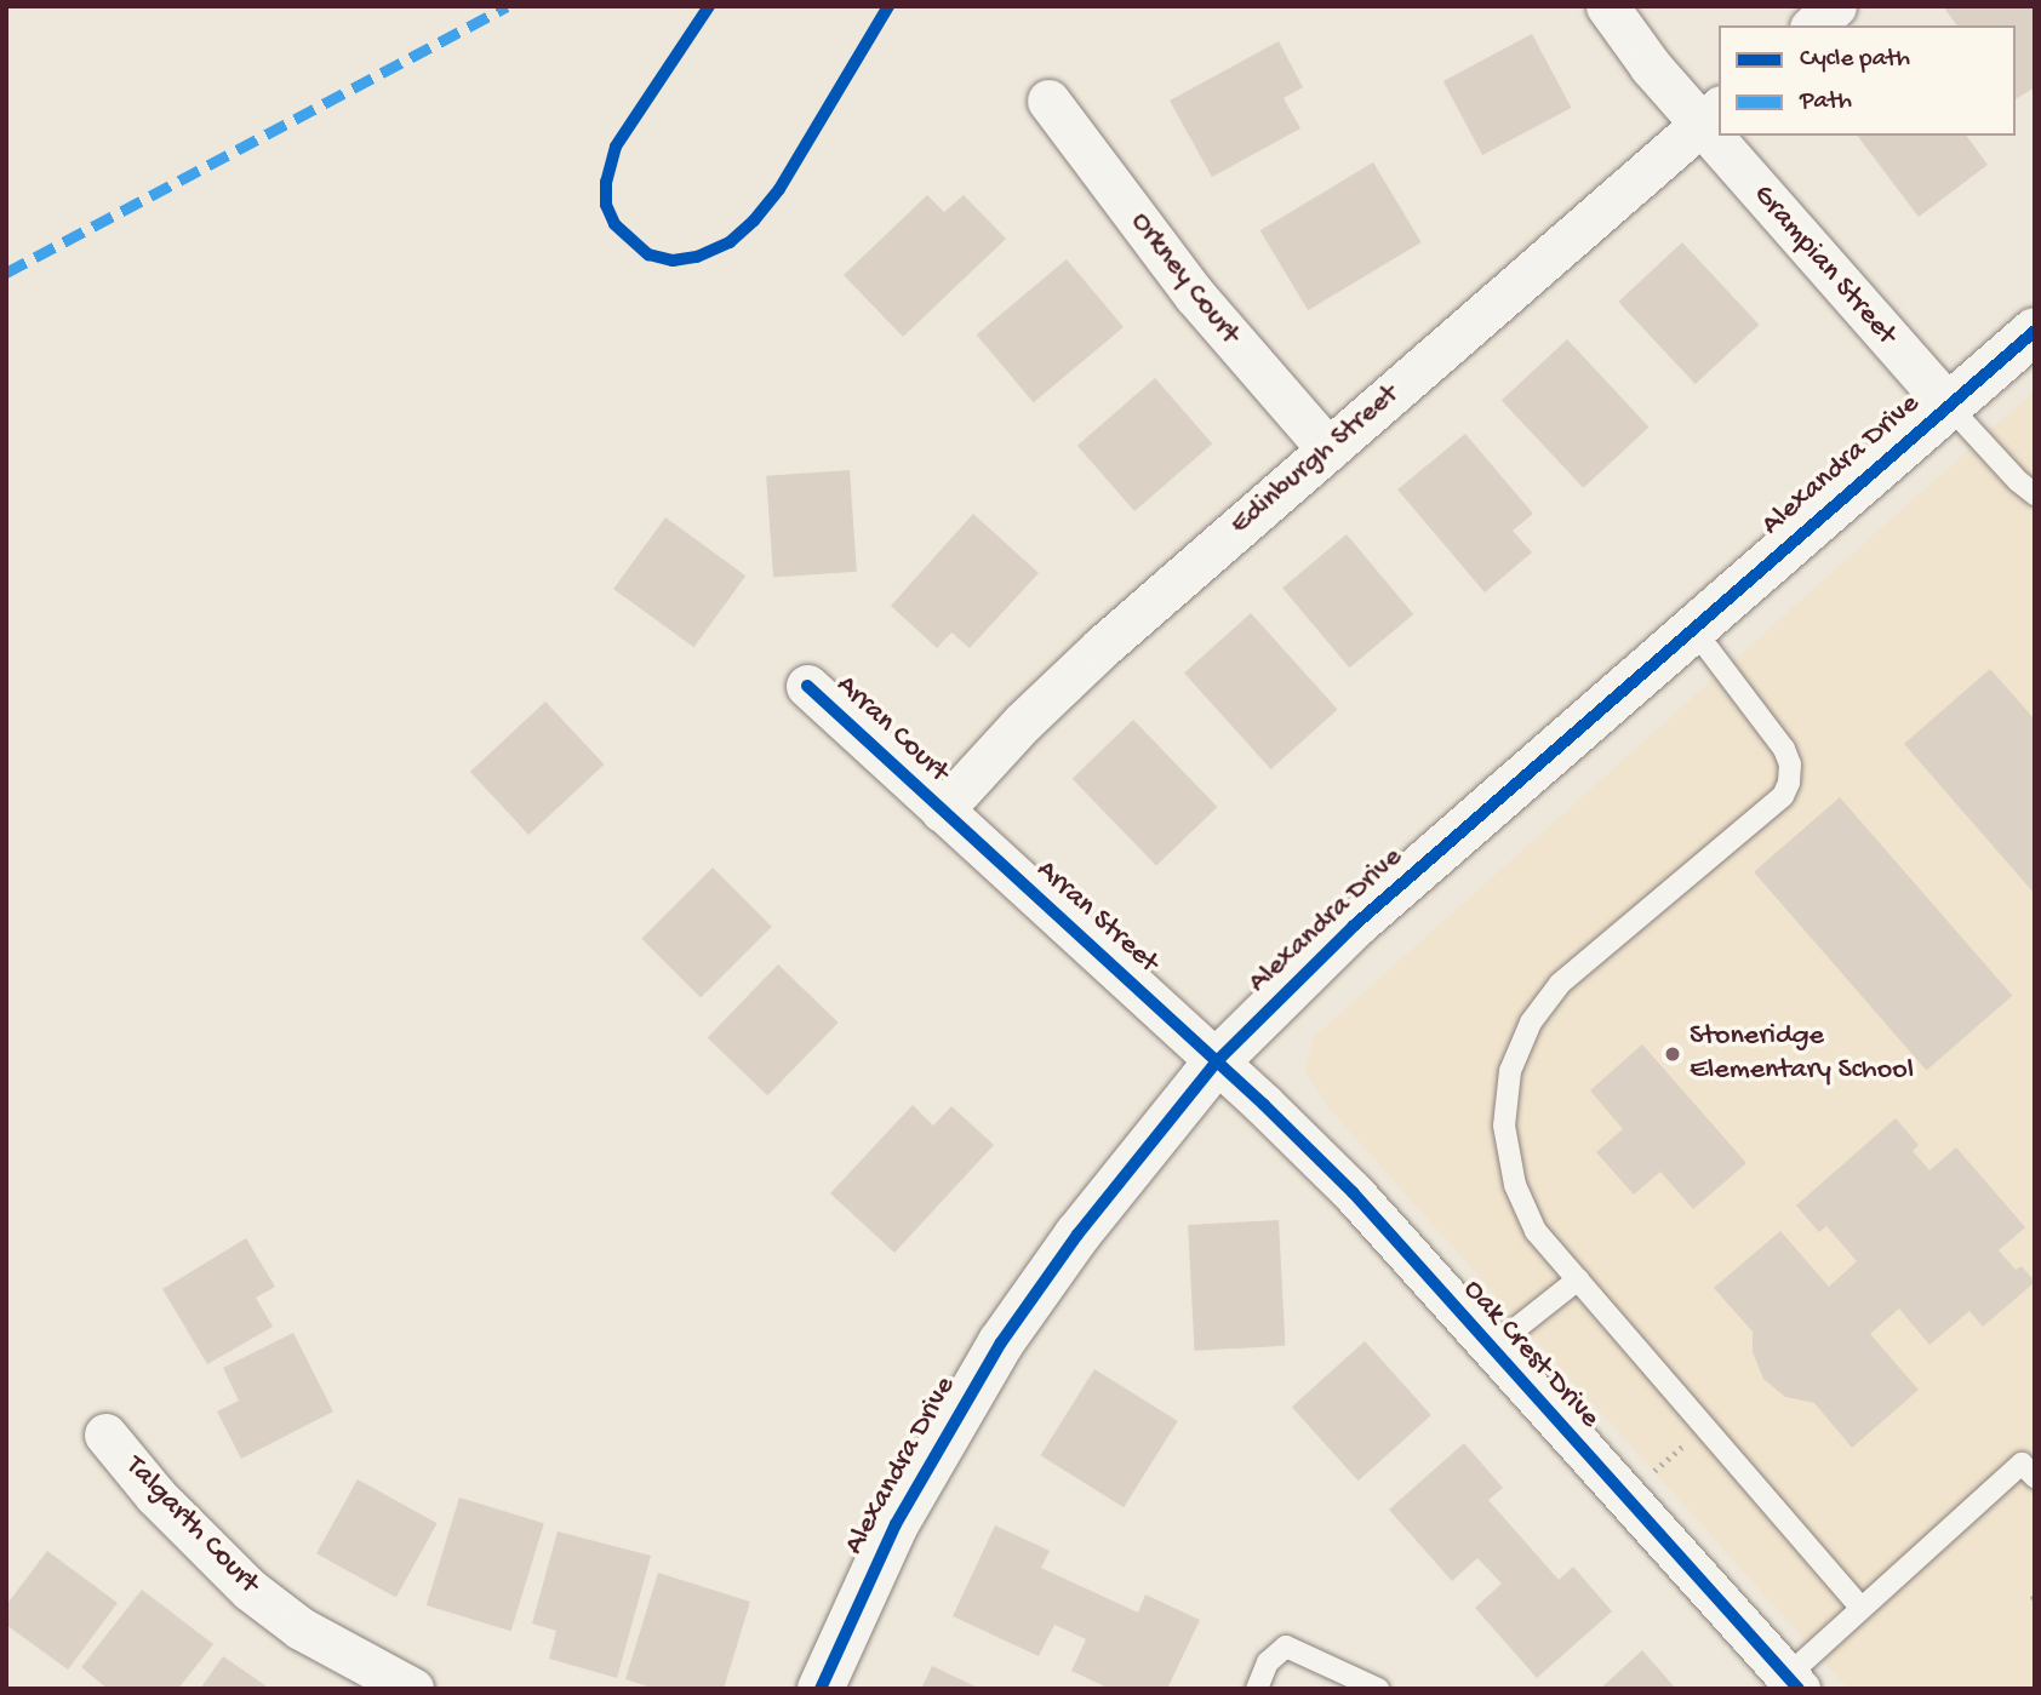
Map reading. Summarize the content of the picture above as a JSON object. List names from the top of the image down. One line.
{"streets":{"street":["Grampian Street","Orkney Court","Edinburgh Street","Alexandra Drive","Arran Court","Arran Street","Oak Crest Drive","Talgarth Court"]},"crossings":[["Grampian Street","Edinburgh Street"],["Grampian Street","Alexandra Drive"],["Orkney Court","Edinburgh Street"],["Edinburgh Street","Arran Court"],["Edinburgh Street","Arran Street"],["Alexandra Drive","Arran Street"],["Alexandra Drive","Oak Crest Drive"],["Arran Court","Arran Street"],["Arran Street","Oak Crest Drive"]],"places":["Stoneridge Elementary School"],"legend":["Cycle path","Path"]}
